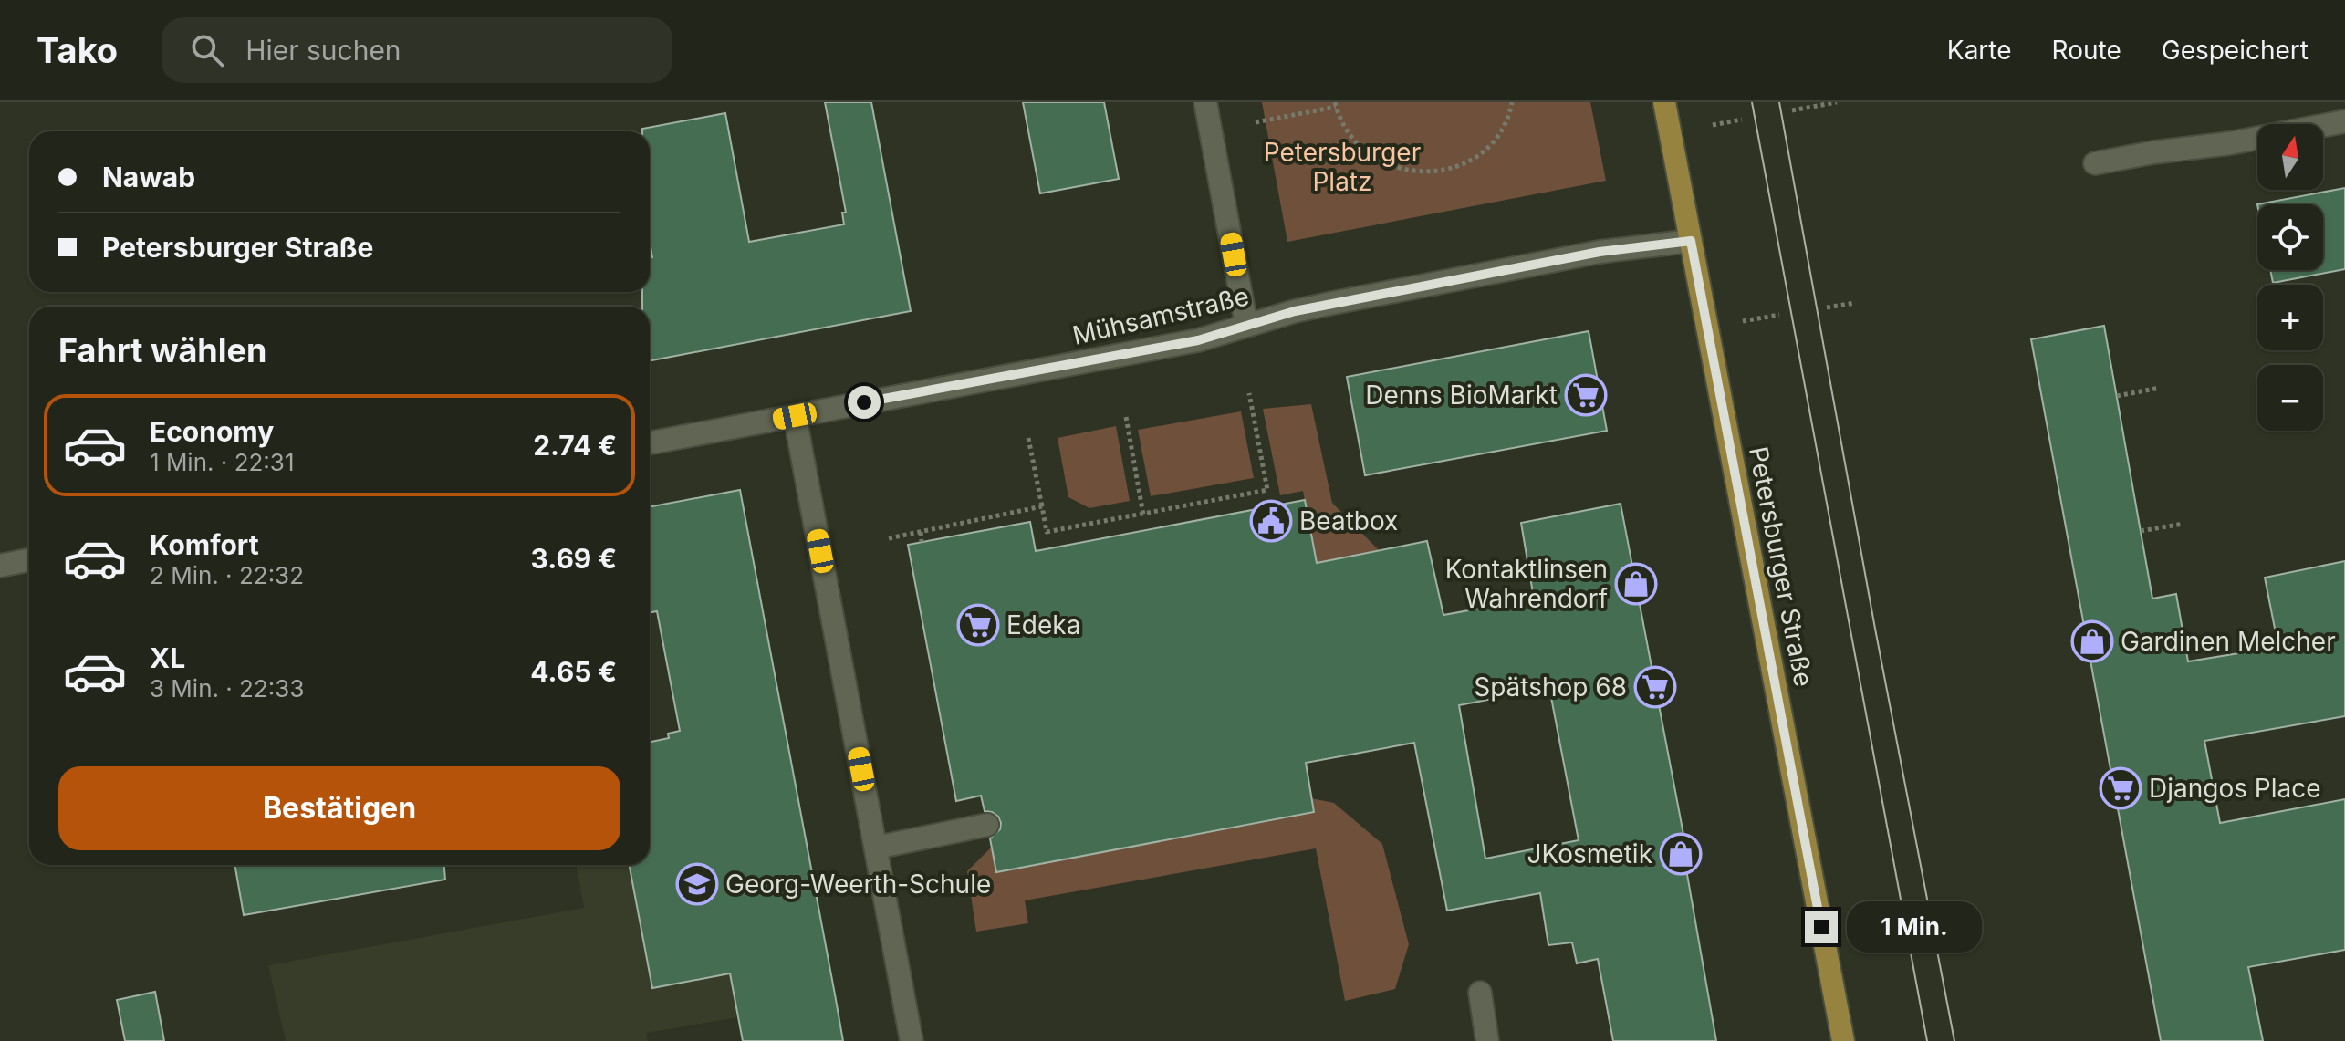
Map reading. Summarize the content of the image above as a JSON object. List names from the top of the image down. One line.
{"streets":{"main road":["Petersburger Straße"],"street":["Mühsamstraße"]},"crossings":[["Mühsamstraße","Petersburger Straße"]],"parks":["Petersburger Platz"],"places":{"supermarket":["Denns BioMarkt","Edeka","Spätshop 68","Djangos Place"],"public building":["Beatbox"],"shop":["Kontaktlinsen Wahrendorf","Gardinen Melcher","JKosmetik"],"school or university":["Georg-Weerth-Schule"]},"north":"top","page":{"header":"Tako","search":"Hier suchen","nav":["Karte","Route","Gespeichert"],"map_buttons":["+","−"],"banner":["Nawab","Petersburger Straße"],"heading":"Fahrt wählen","list":[{"name":"Economy","note":"1 Min. · 22:31","value":"2.74 €"},{"name":"Komfort","note":"2 Min. · 22:32","value":"3.69 €"},{"name":"XL","note":"3 Min. · 22:33","value":"4.65 €"}],"buttons":"Bestätigen","bubble":"1 Min."}}
